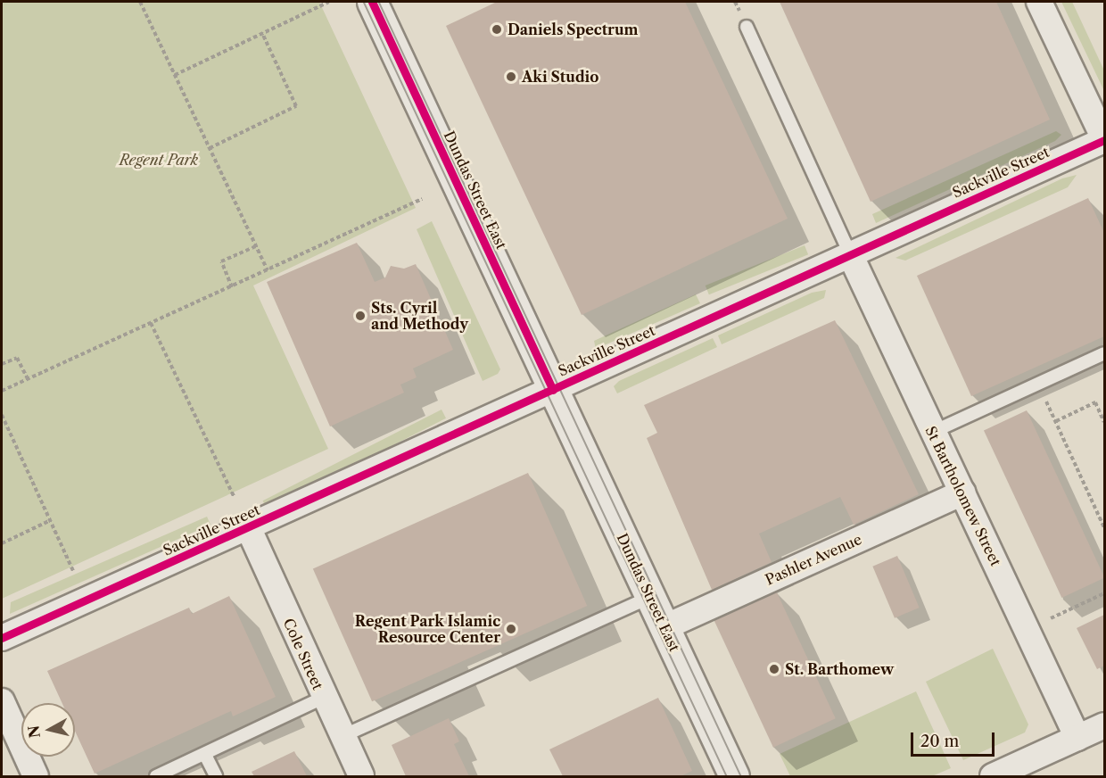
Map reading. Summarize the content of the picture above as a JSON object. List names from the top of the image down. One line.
{"streets":{"street":["Sackville Street","Dundas Street East","St Bartholomew Street","Pashler Avenue","Cole Street"]},"crossings":[["Sackville Street","Dundas Street East"],["Sackville Street","St Bartholomew Street"],["Sackville Street","Cole Street"],["Dundas Street East","Pashler Avenue"],["St Bartholomew Street","Pashler Avenue"]],"parks":["Regent Park"],"places":["Daniels Spectrum","Aki Studio","Sts. Cyril and Methody","Regent Park Islamic Resource Center","St. Barthomew"],"scale_bar":"20 m","north":"left"}
